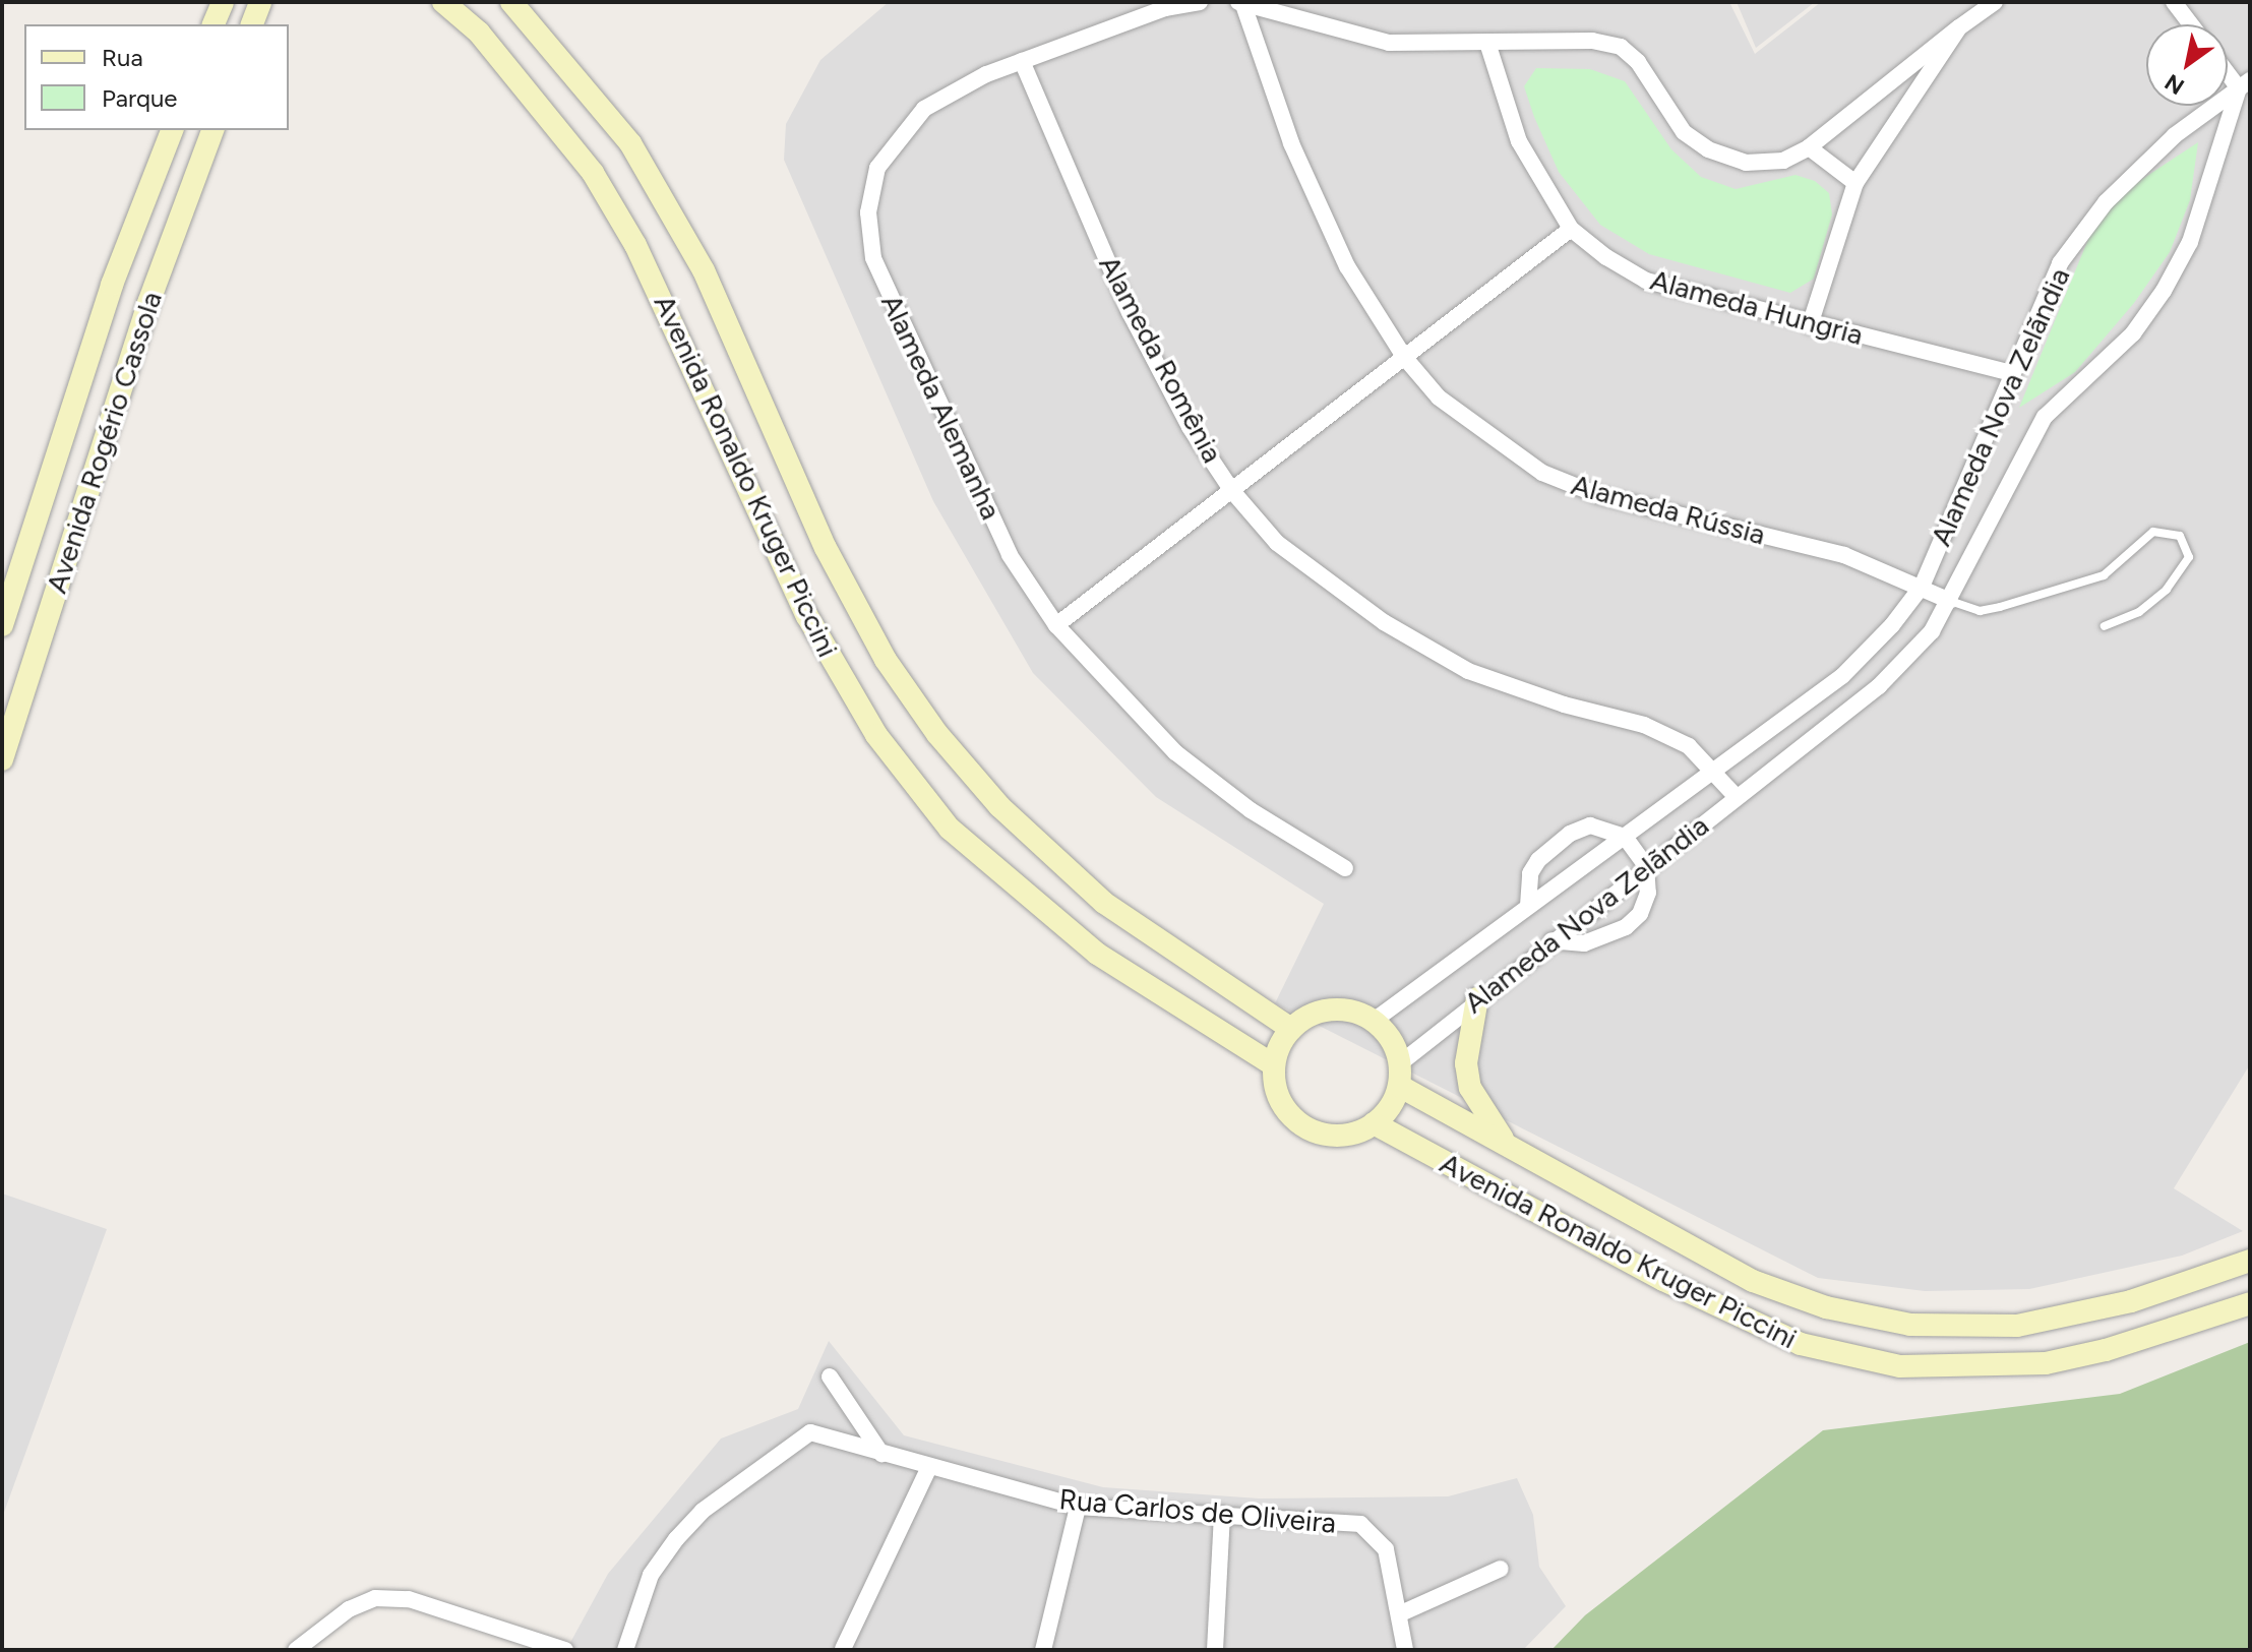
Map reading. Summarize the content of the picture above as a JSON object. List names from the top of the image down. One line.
{"streets":{"main road":["Avenida Rogério Cassola","Avenida Ronaldo Kruger Piccini"],"street":["Alameda Hungria","Alameda Romênia","Alameda Alemanha","Alameda Nova Zelãndia","Alameda Rússia","Rua Carlos de Oliveira"]},"crossings":[["Alameda Hungria","Alameda Nova Zelãndia"],["Alameda Romênia","Alameda Alemanha"],["Alameda Romênia","Alameda Nova Zelãndia"],["Alameda Nova Zelãndia","Avenida Ronaldo Kruger Piccini"],["Alameda Nova Zelãndia","Alameda Rússia"]],"legend":["Rua","Parque"],"north":"bottom left"}
